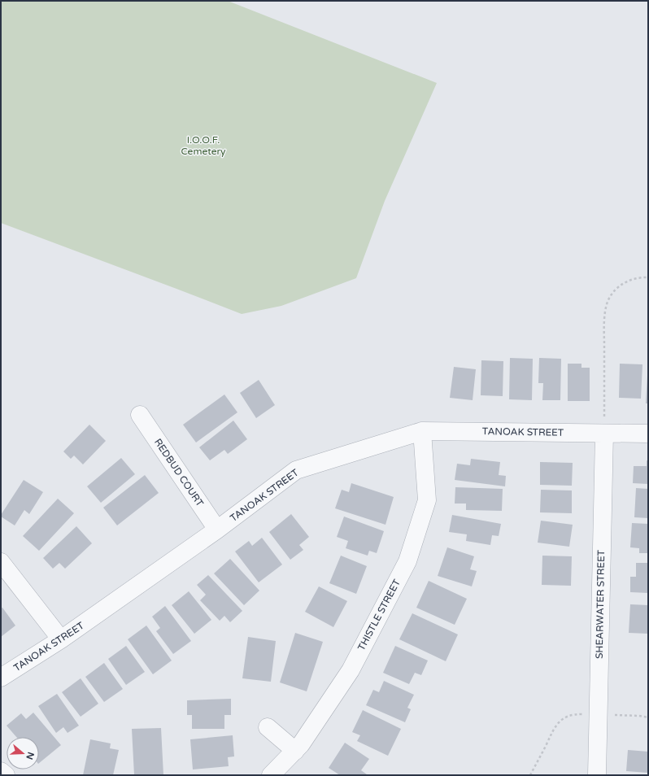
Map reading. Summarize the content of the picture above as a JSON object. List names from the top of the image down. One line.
{"streets":{"street":["TANOAK STREET","REDBUD COURT","SHEARWATER STREET","THISTLE STREET"]},"crossings":[["TANOAK STREET","REDBUD COURT"],["TANOAK STREET","SHEARWATER STREET"],["TANOAK STREET","THISTLE STREET"]],"parks":["I.O.O.F. Cemetery"],"north":"right"}
